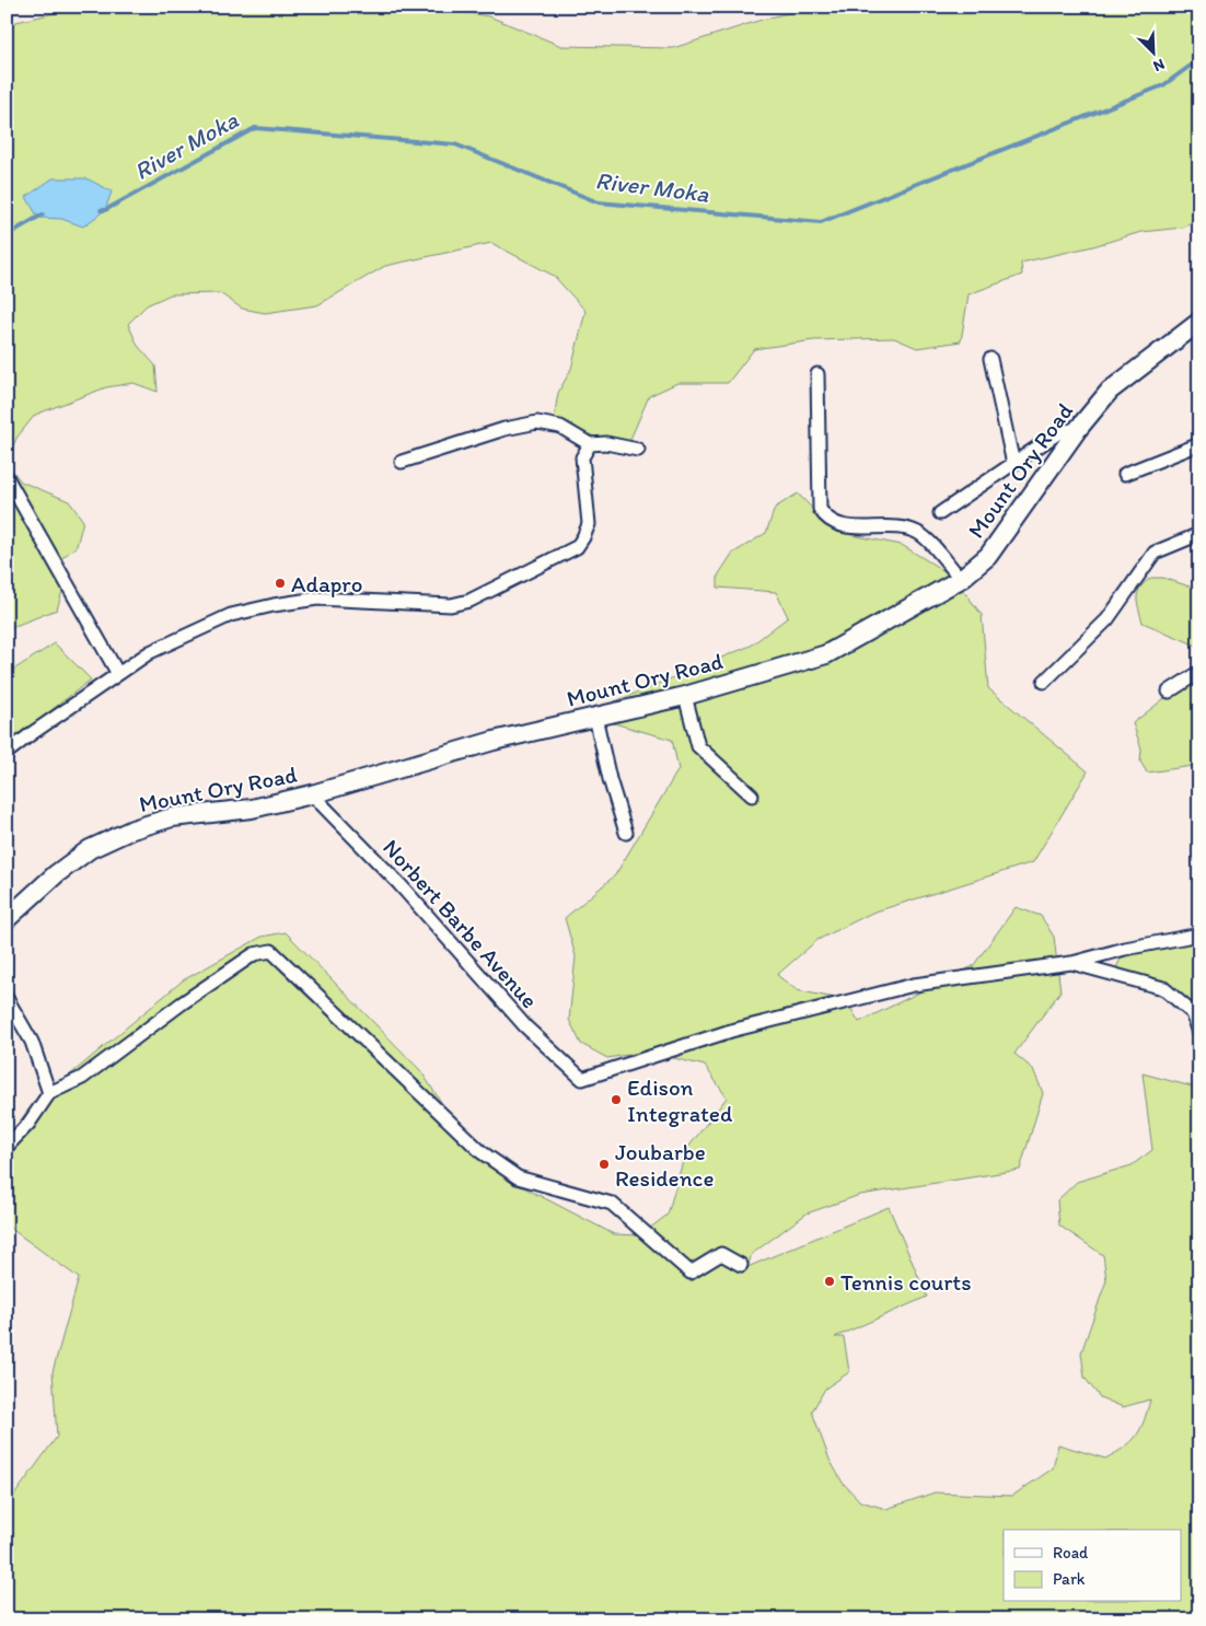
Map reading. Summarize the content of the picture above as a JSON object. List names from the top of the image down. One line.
{"streets":{"main road":["Mount Ory Road"],"street":["Norbert Barbe Avenue"]},"crossings":[["Mount Ory Road","Norbert Barbe Avenue"]],"water":["River Moka"],"places":["Adapro","Edison Integrated","Joubarbe Residence","Tennis courts"],"legend":["Road","Park"],"north":"bottom right"}
